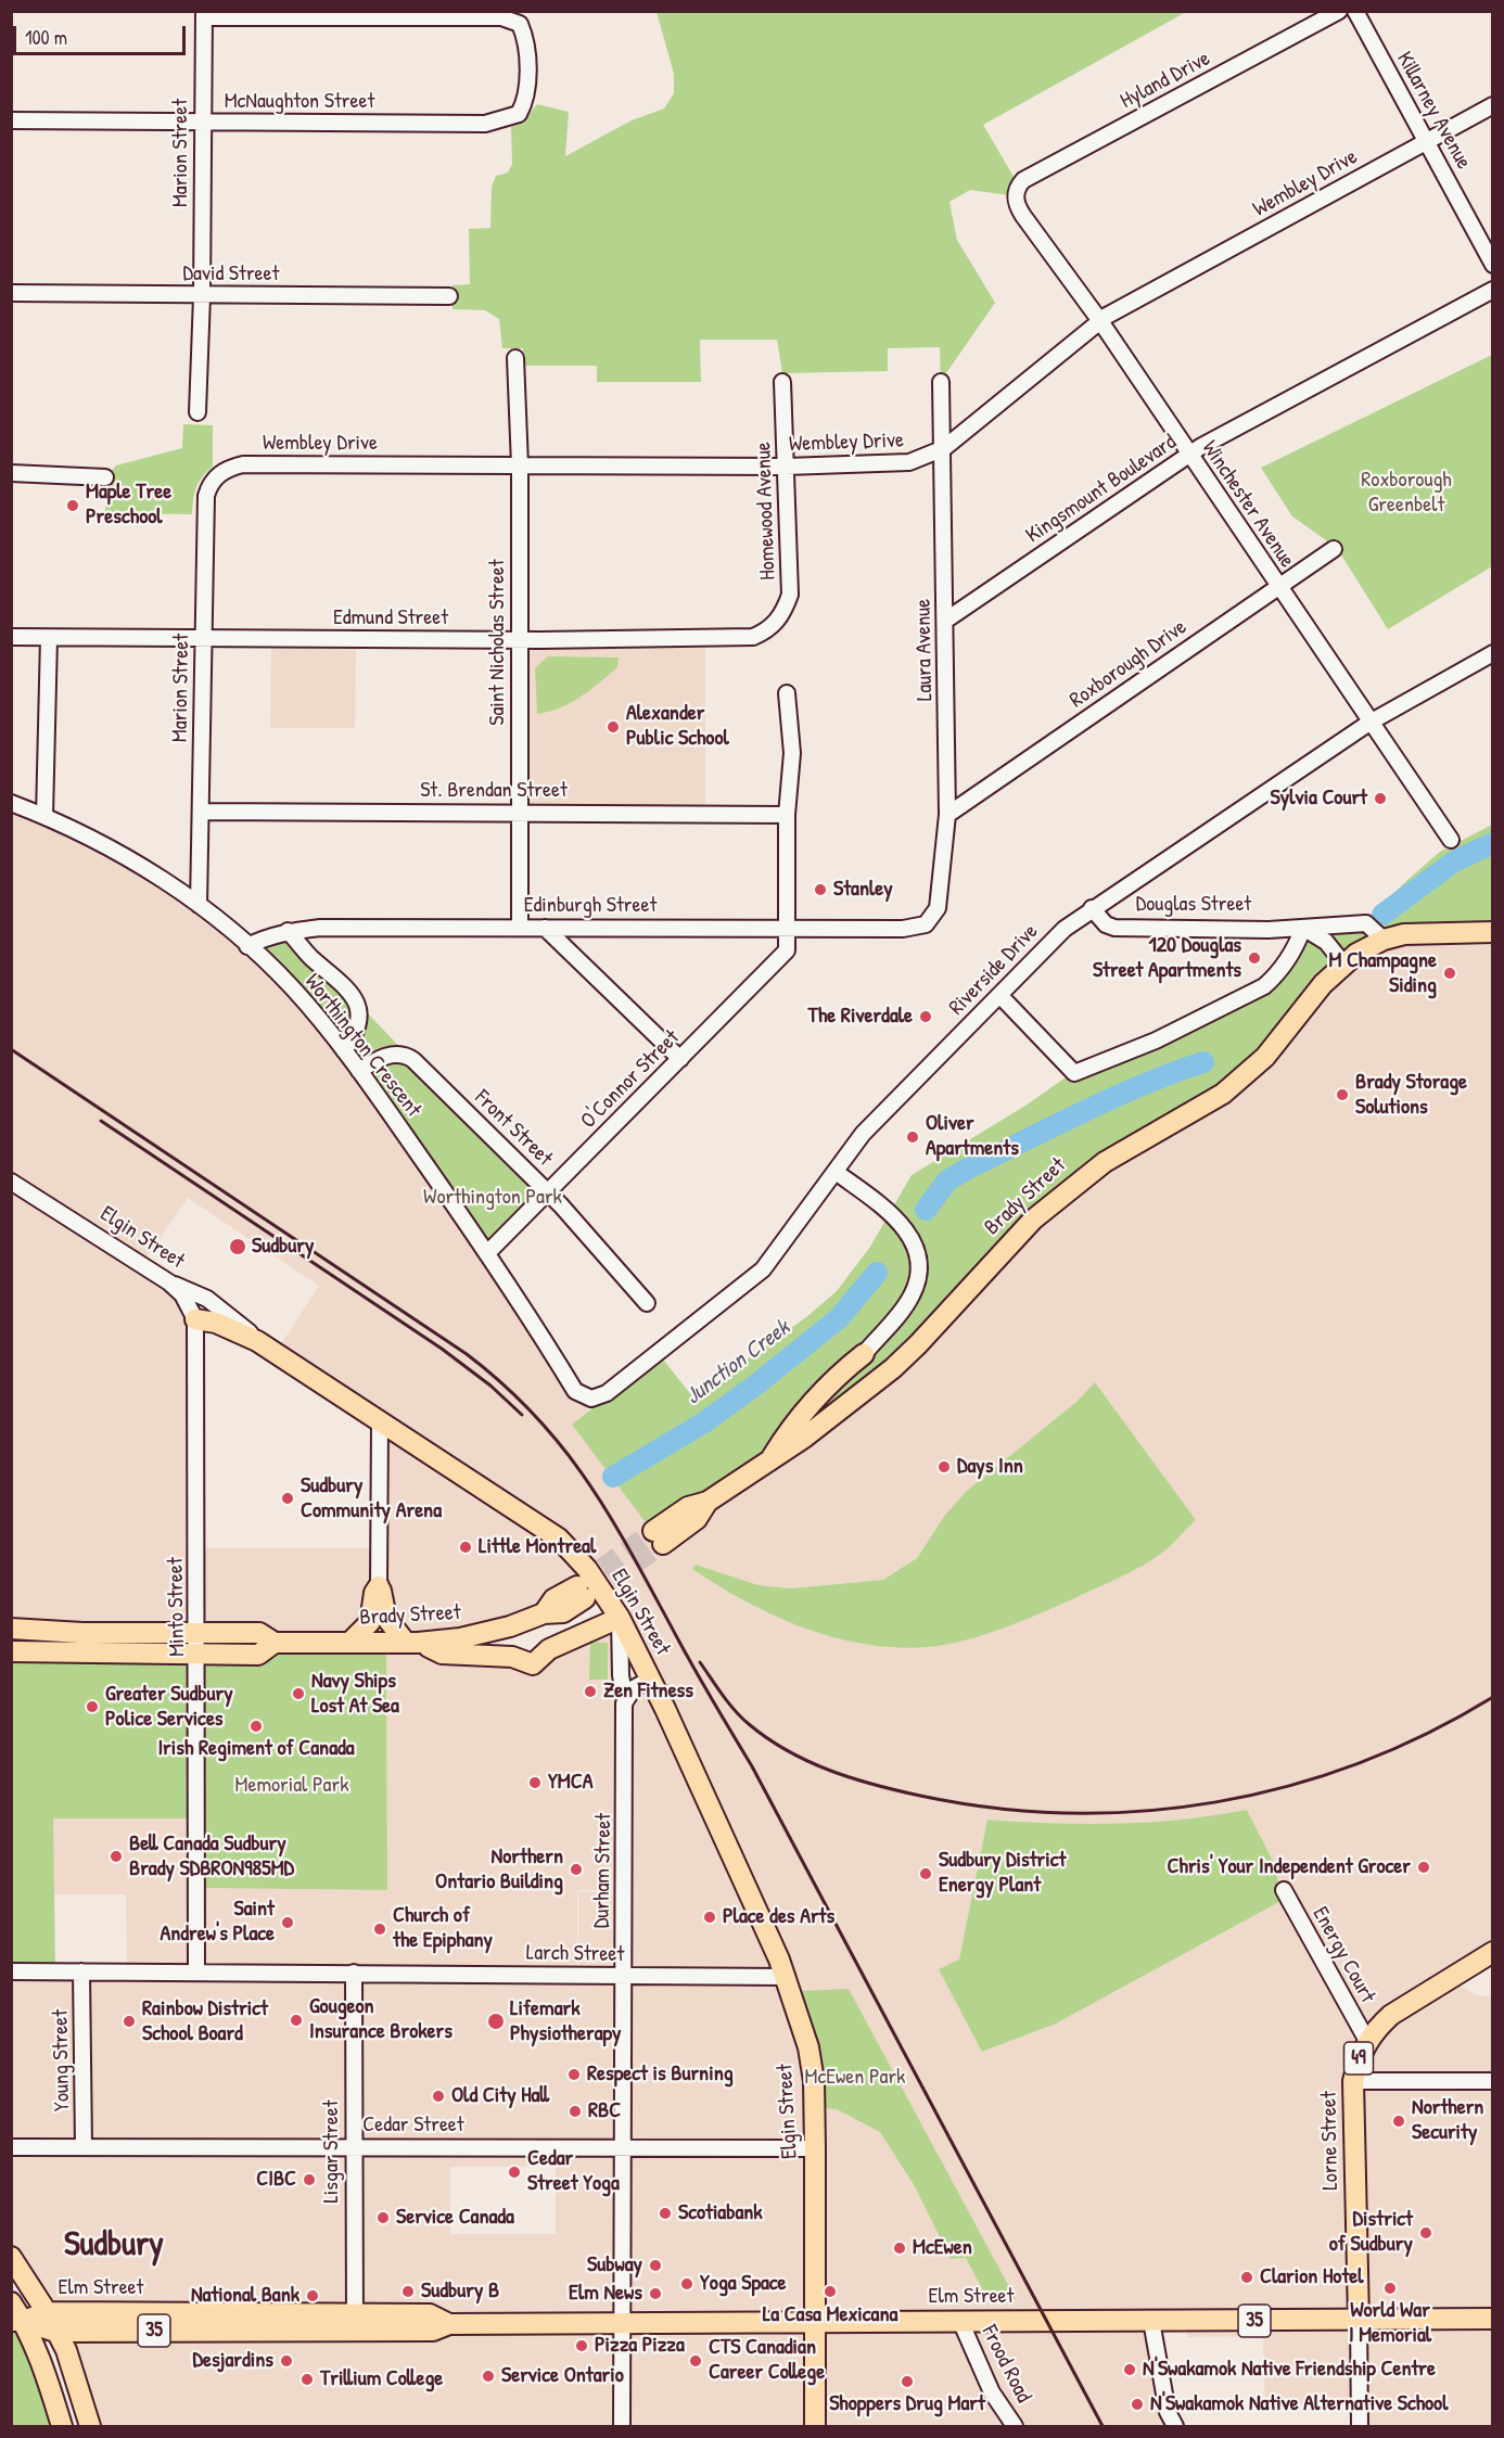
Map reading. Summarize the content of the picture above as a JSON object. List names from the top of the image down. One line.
{"streets":{"main road":["Brady Street","Elgin Street","49","Lorne Street","Elm Street","35"],"street":["Hyland Drive","McNaughton Street","Killarney Avenue","Marion Street","Wembley Drive","David Street","Kingsmount Boulevard","Winchester Avenue","Homewood Avenue","Edmund Street","Saint Nicholas Street","Laura Avenue","Roxborough Drive","St. Brendan Street","Douglas Street","Edinburgh Street","Riverside Drive","Worthington Crescent","O'Connor Street","Front Street","Minto Street","Durham Street","Larch Street","Energy Court","Young Street","Cedar Street","Lisgar Street","Frood Road"]},"crossings":[["Hyland Drive","Winchester Avenue"],["McNaughton Street","Marion Street"],["Killarney Avenue","Wembley Drive"],["Marion Street","Wembley Drive"],["Marion Street","David Street"],["Marion Street","Edmund Street"],["Marion Street","St. Brendan Street"],["Marion Street","Worthington Crescent"],["Wembley Drive","Winchester Avenue"],["Wembley Drive","Homewood Avenue"],["Wembley Drive","Saint Nicholas Street"],["Wembley Drive","Laura Avenue"],["Kingsmount Boulevard","Winchester Avenue"],["Kingsmount Boulevard","Laura Avenue"],["Winchester Avenue","Roxborough Drive"],["Winchester Avenue","Riverside Drive"],["Homewood Avenue","Edmund Street"],["Edmund Street","Saint Nicholas Street"],["Saint Nicholas Street","St. Brendan Street"],["Saint Nicholas Street","Edinburgh Street"],["Laura Avenue","Roxborough Drive"],["Laura Avenue","Edinburgh Street"],["Douglas Street","Riverside Drive"],["Douglas Street","Brady Street"],["Edinburgh Street","Worthington Crescent"],["Edinburgh Street","O'Connor Street"],["Riverside Drive","Worthington Crescent"],["Worthington Crescent","O'Connor Street"],["Worthington Crescent","Front Street"],["O'Connor Street","Front Street"],["Brady Street","Minto Street"],["Elgin Street","Minto Street"],["Elgin Street","Durham Street"],["Elgin Street","Larch Street"],["Elgin Street","Cedar Street"],["Elgin Street","Elm Street"],["Minto Street","Larch Street"],["Durham Street","Larch Street"],["Durham Street","Cedar Street"],["Durham Street","Elm Street"],["Larch Street","Young Street"],["Larch Street","Lisgar Street"],["Energy Court","Lorne Street"],["Young Street","Cedar Street"],["Cedar Street","Lisgar Street"],["Lorne Street","Elm Street"],["Lisgar Street","Elm Street"],["Elm Street","Frood Road"]],"districts":["Sudbury"],"water":["Junction Creek"],"parks":["Roxborough Greenbelt","Worthington Park","Memorial Park","McEwen Park"],"places":["Maple Tree Preschool","Alexander Public School","Sylvia Court","Stanley","120 Douglas Street Apartments","M Champagne Siding","The Riverdale","Brady Storage Solutions","Oliver Apartments","Sudbury","Days Inn","Sudbury Community Arena","Little Montreal","Zen Fitness","Navy Ships Lost At Sea","Greater Sudbury Police Services","Irish Regiment of Canada","YMCA","Bell Canada Sudbury Brady SDBRON985MD","Chris' Your Independent Grocer","Northern Ontario Building","Sudbury District Energy Plant","Place des Arts","Saint Andrew's Place","Church of the Epiphany","Gougeon Insurance Brokers","Rainbow District School Board","Lifemark Physiotherapy","Respect is Burning","Old City Hall","RBC","Northern Security","Cedar Street Yoga","CIBC","Scotiabank","Service Canada","District of Sudbury","McEwen","Subway","Clarion Hotel","Yoga Space","World War I Memorial","Sudbury B","La Casa Mexicana","Elm News","National Bank","Pizza Pizza","Desjardins","CTS Canadian Career College","N'Swakamok Native Friendship Centre","Service Ontario","Trillium College","Shoppers Drug Mart","N'Swakamok Native Alternative School"],"scale_bar":"100 m"}
